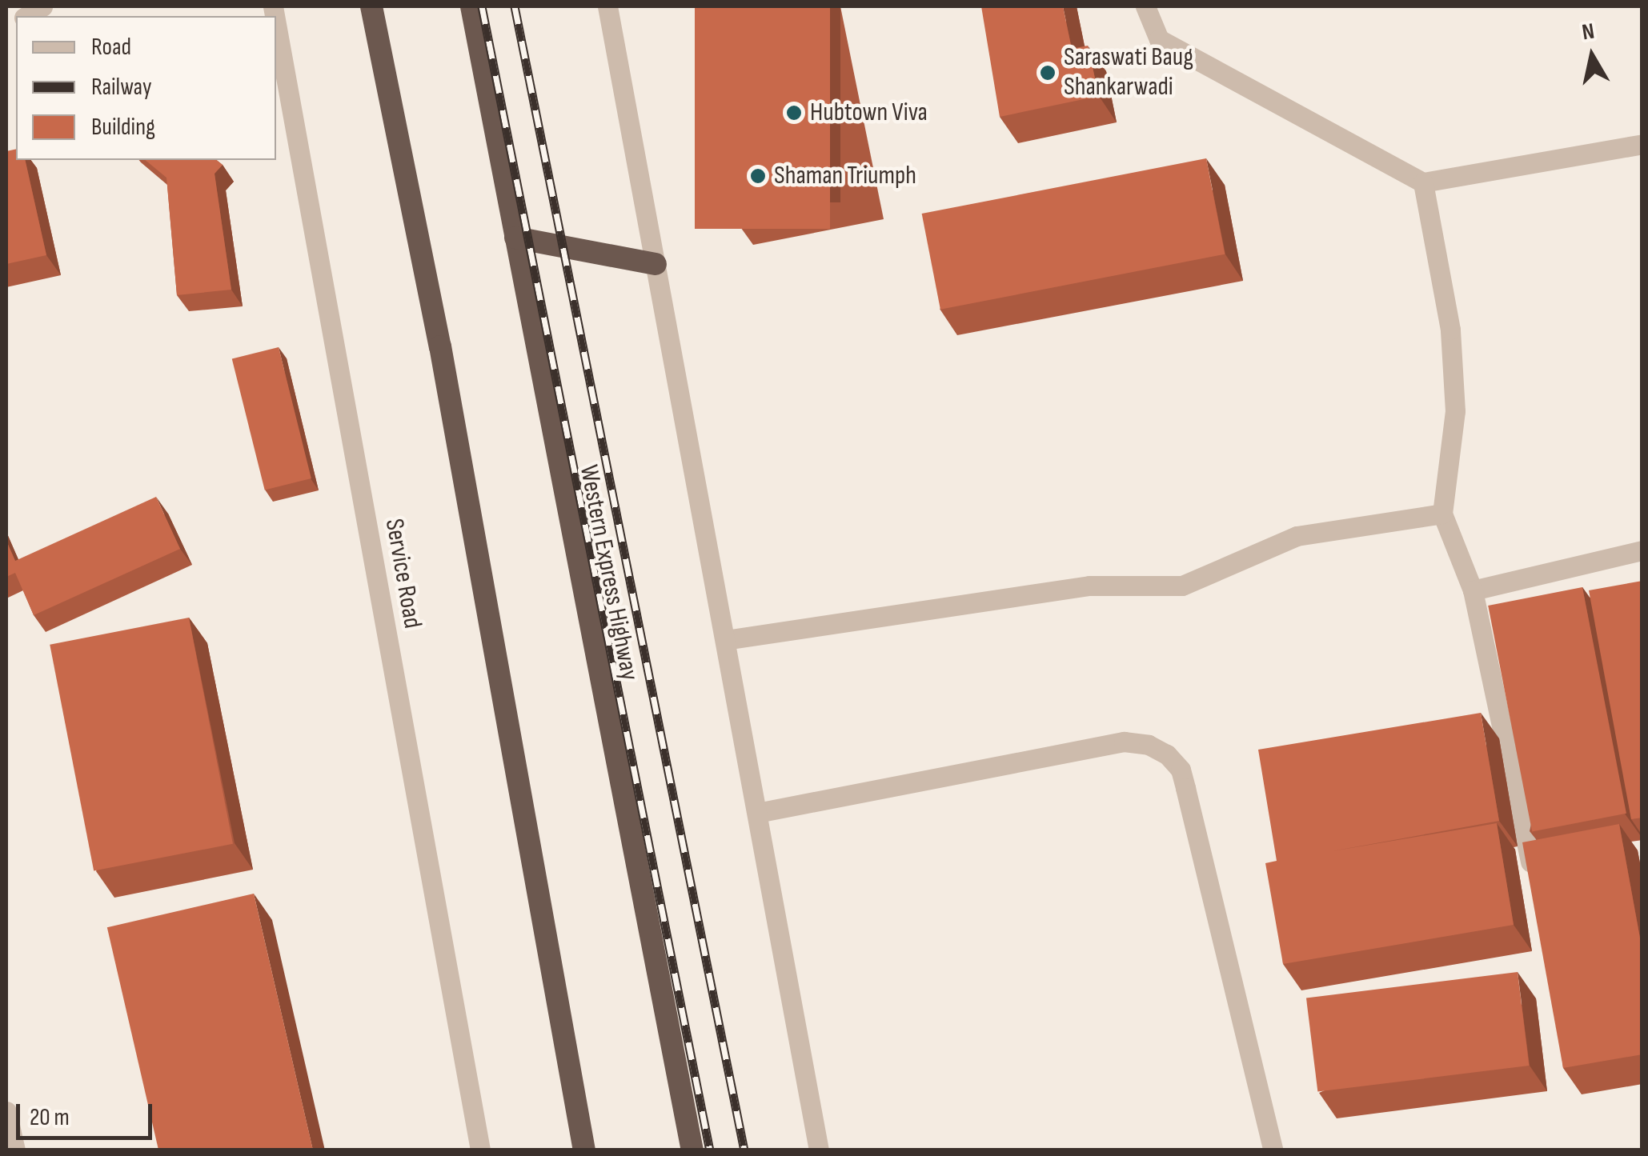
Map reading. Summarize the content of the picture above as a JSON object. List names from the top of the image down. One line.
{"streets":{"highway":["Western Express Highway"],"street":["Service Road"]},"places":["Saraswati Baug Shankarwadi","Hubtown Viva","Shaman Triumph"],"legend":["Road","Railway","Building"],"scale_bar":"20 m","north":"top"}
